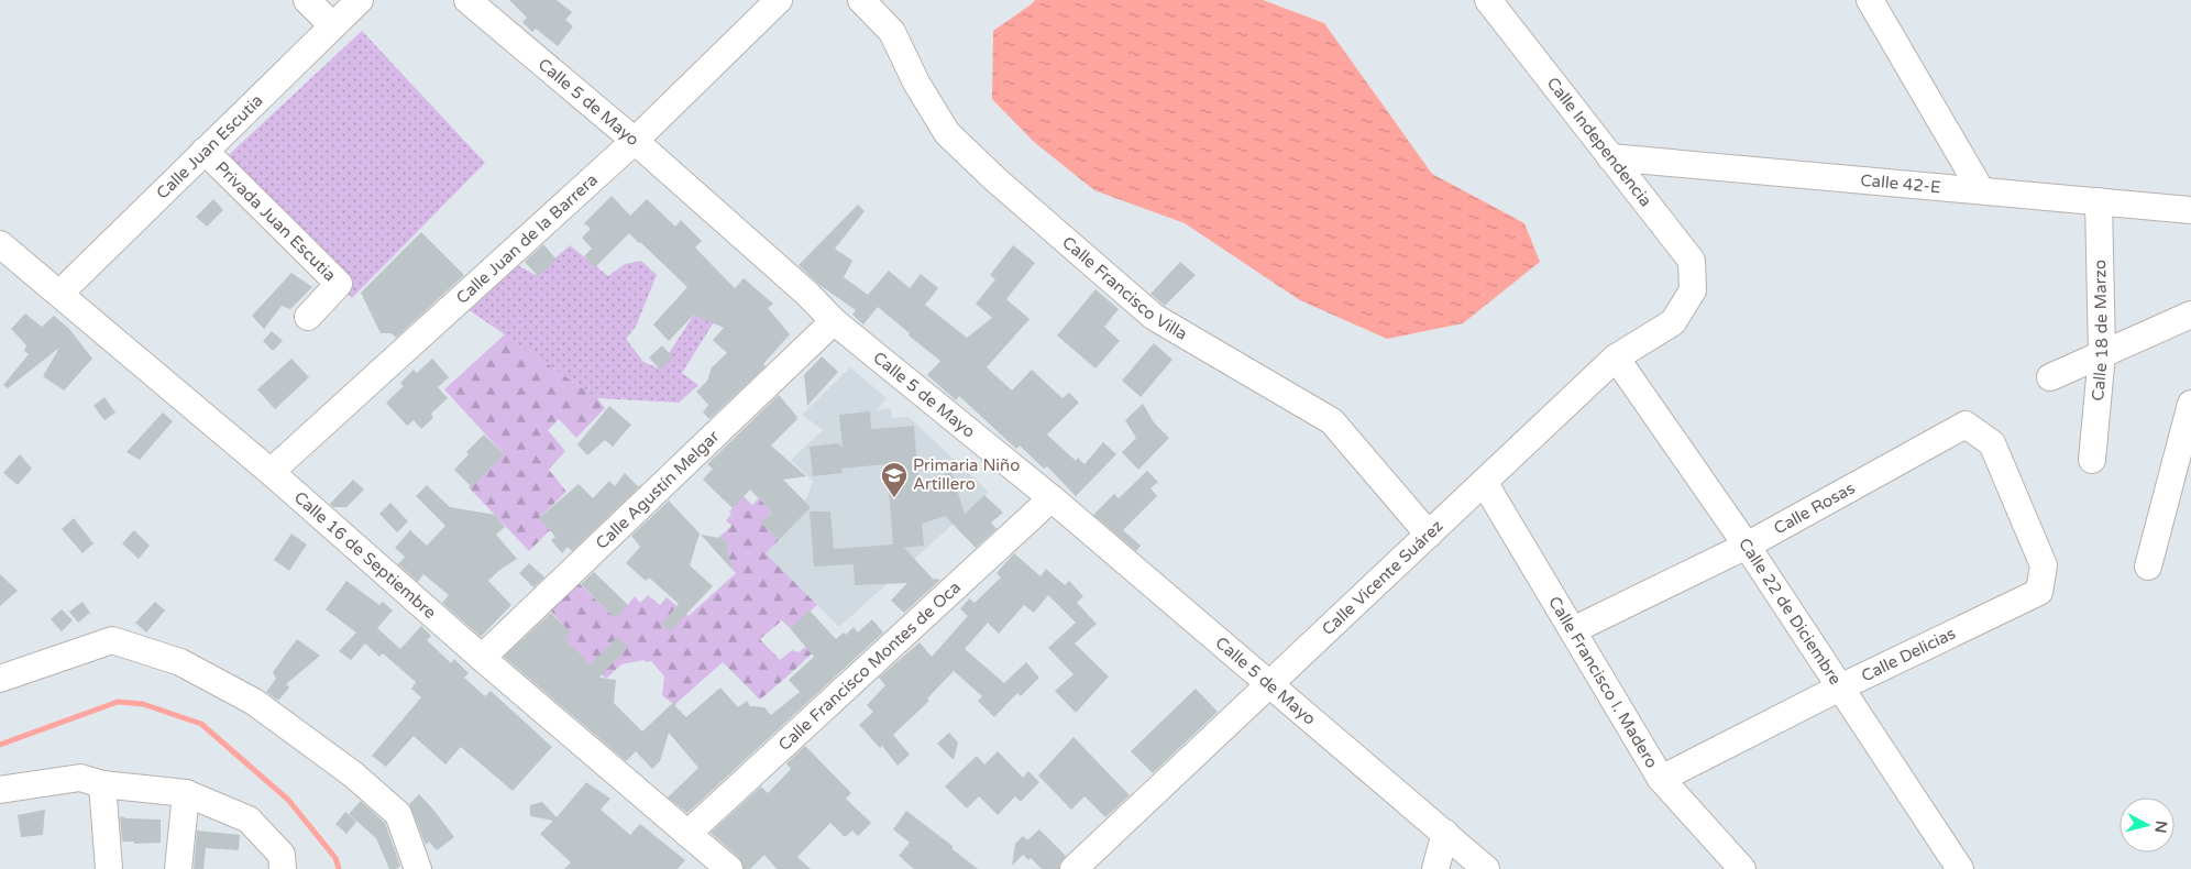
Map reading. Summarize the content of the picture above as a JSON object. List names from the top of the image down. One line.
{"streets":{"street":["Calle 5 de Mayo","Calle Independencia","Calle Juan Escutia","Calle 42-E","Privada Juan Escutia","Calle Juan de la Barrera","Calle Francisco Villa","Calle 18 de Marzo","Calle Agustín Melgar","Calle Rosas","Calle 16 de Septiembre","Calle Vicente Suárez","Calle 22 de Diciembre","Calle Delicias","Calle Francisco Montes de Oca","Calle Francisco I. Madero"]},"crossings":[["Calle 5 de Mayo","Calle Juan de la Barrera"],["Calle 5 de Mayo","Calle Agustín Melgar"],["Calle 5 de Mayo","Calle Vicente Suárez"],["Calle 5 de Mayo","Calle Francisco Montes de Oca"],["Calle Independencia","Calle 42-E"],["Calle Independencia","Calle Vicente Suárez"],["Calle Juan Escutia","Privada Juan Escutia"],["Calle Juan Escutia","Calle 16 de Septiembre"],["Calle 42-E","Calle 18 de Marzo"],["Calle Juan de la Barrera","Calle 16 de Septiembre"],["Calle Francisco Villa","Calle Vicente Suárez"],["Calle Agustín Melgar","Calle 16 de Septiembre"],["Calle Rosas","Calle 22 de Diciembre"],["Calle Rosas","Calle Delicias"],["Calle Rosas","Calle Francisco I. Madero"],["Calle 16 de Septiembre","Calle Francisco Montes de Oca"],["Calle Vicente Suárez","Calle 22 de Diciembre"],["Calle Vicente Suárez","Calle Francisco I. Madero"],["Calle 22 de Diciembre","Calle Delicias"],["Calle Delicias","Calle Francisco I. Madero"]],"places":{"school or university":["Primaria Niño Artillero"]},"north":"right"}
